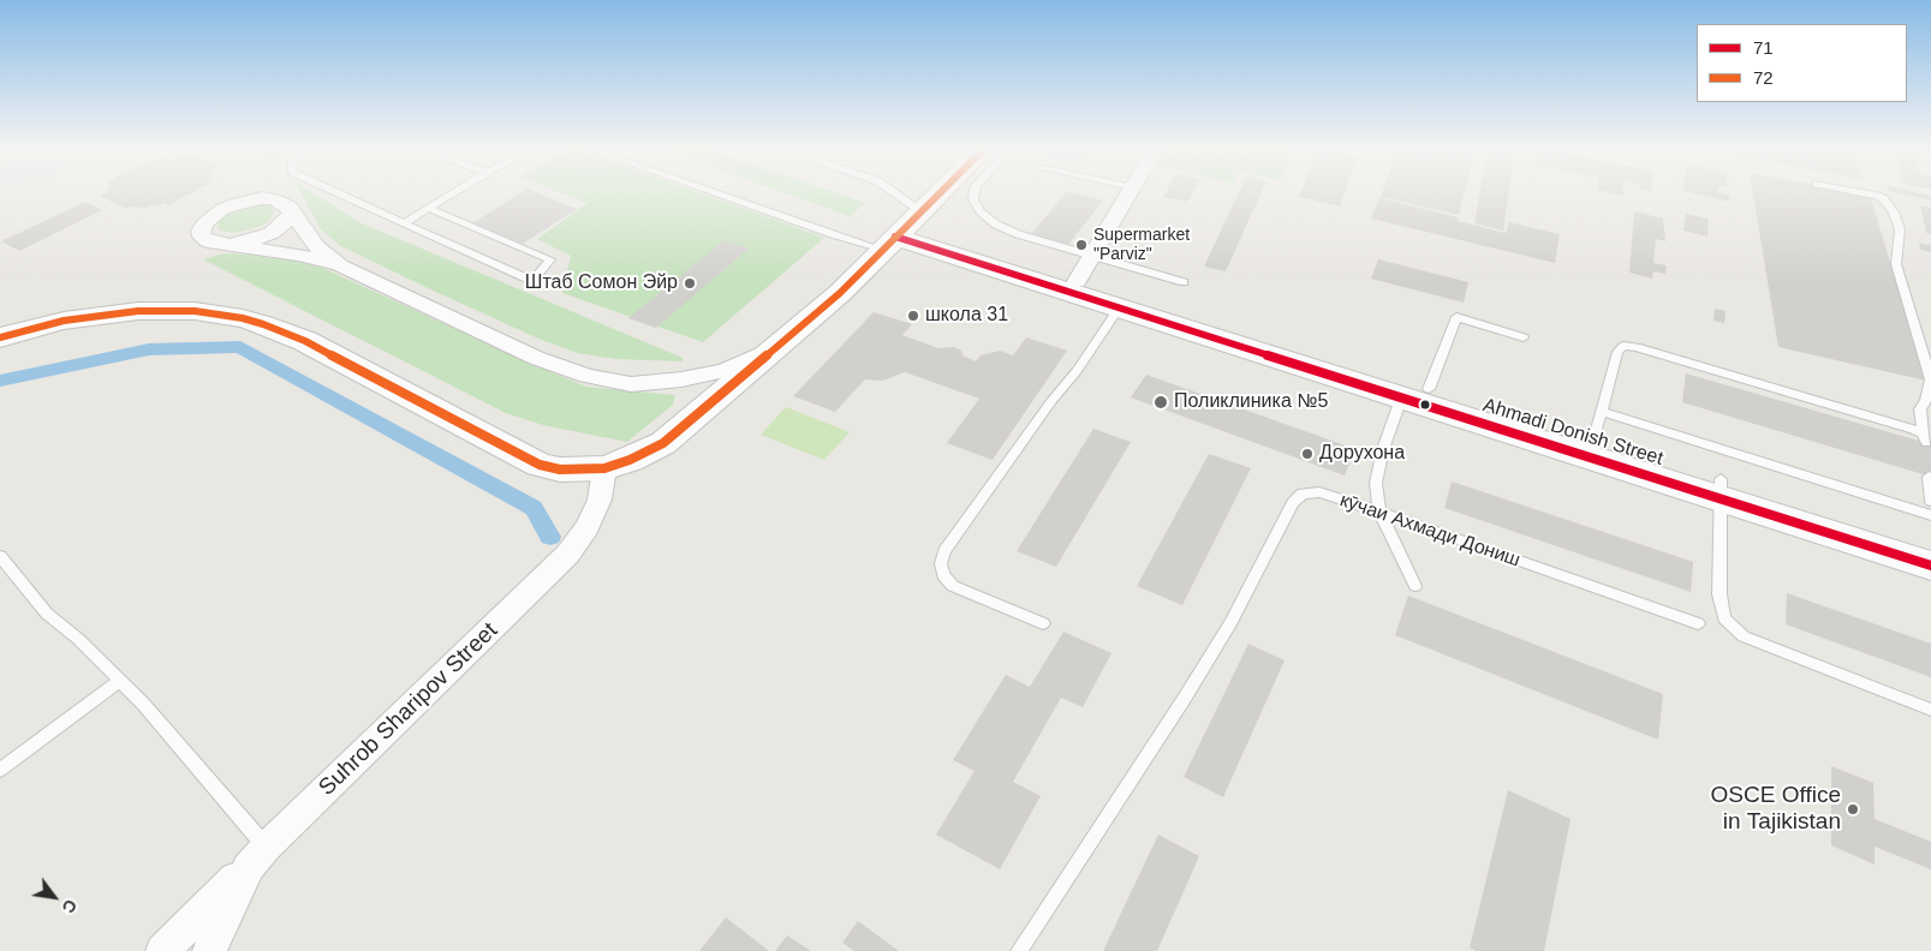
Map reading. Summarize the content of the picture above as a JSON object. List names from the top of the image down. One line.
{"streets":{"street":["Ahmadi Donish Street","Suhrob Sharipov Street"],"lane":["кӯчаи Ахмади Дониш"]},"places":["Supermarket \"Parviz\"","Штаб Сомон Эйр","школа 31","Поликлиника №5","Дорухона","OSCE Office in Tajikistan"],"lines":["transit line 72","transit line 71"],"legend":["71","72"],"north":"bottom right"}
